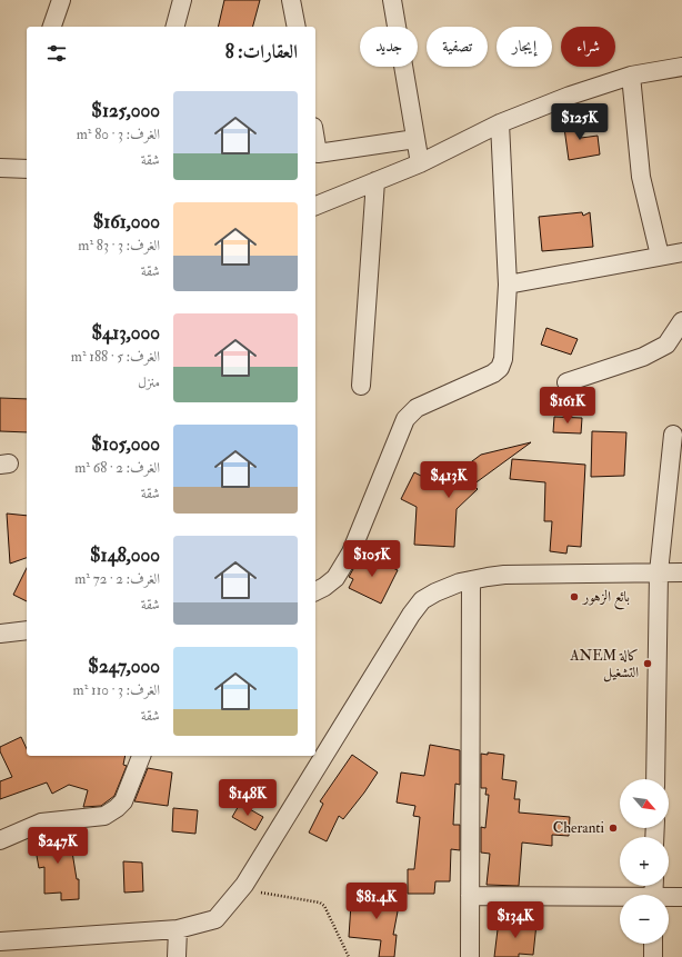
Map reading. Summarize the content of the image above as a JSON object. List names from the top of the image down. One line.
{"places":["بائع الزهور","ANEM كالة التشغيل","Cheranti"],"north":"bottom right","page":{"chip":["شراء","إيجار","تصفية","جديد"],"heading":"العقارات: 8","list":[{"name":"$125,000","note":"الغرف: 3 · 80 m² · شقة"},{"name":"$161,000","note":"الغرف: 3 · 83 m² · شقة"},{"name":"$413,000","note":"الغرف: 5 · 188 m² · منزل"},{"name":"$105,000","note":"الغرف: 2 · 68 m² · شقة"},{"name":"$148,000","note":"الغرف: 2 · 72 m² · شقة"},{"name":"$247,000","note":"الغرف: 3 · 110 m² · شقة"}],"price":["$125K","$161K","$413K","$105K","$148K","$247K","$81.4K","$134K"],"map_buttons":["+","−"]}}
